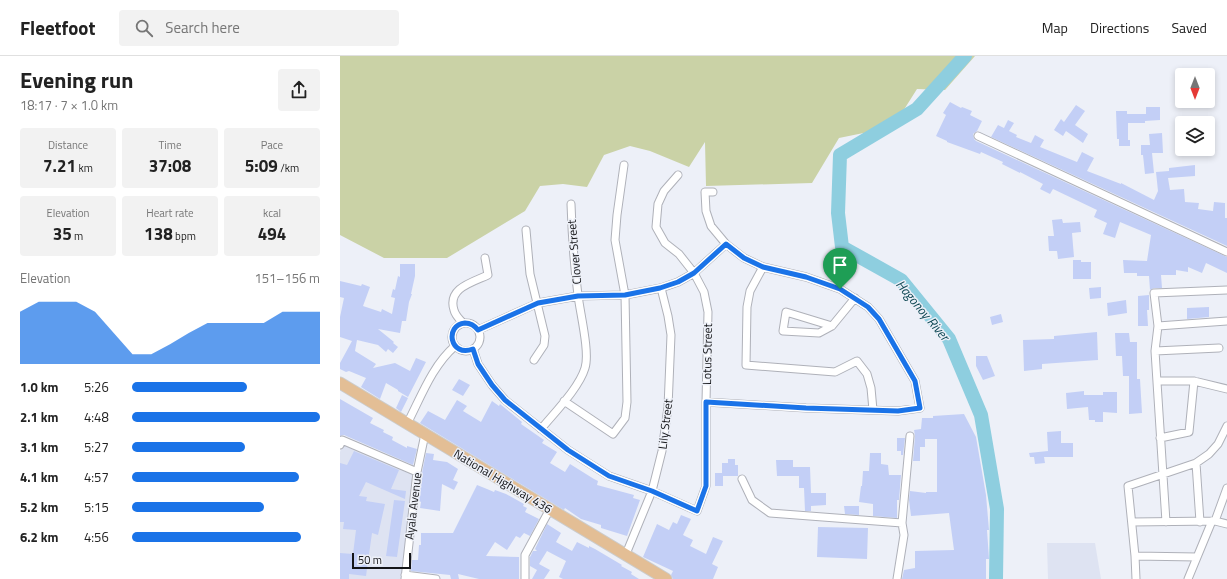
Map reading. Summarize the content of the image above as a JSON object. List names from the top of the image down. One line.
{"streets":{"main road":["National Highway 436"],"street":["Clover Street","Lotus Street","Lily Street","Ayala Avenue"]},"crossings":[["Clover Street","Lotus Street"],["Lotus Street","Lily Street"],["Lily Street","National Highway 436"],["National Highway 436","Ayala Avenue"]],"water":["Hagonoy River"],"scale_bar":"50 m","north":"bottom","page":{"header":"Fleetfoot","search":"Search here","nav":["Map","Directions","Saved"],"heading":["Evening run","18:17 · 7 × 1.0 km"],"stats":[["Distance","7.21 km"],["Time","37:08"],["Pace","5:09 /km"],["Elevation","35 m"],["Heart rate","138 bpm"],["kcal","494"]],"chart":["Elevation","151–156 m"],"list":[{"name":"1.0 km","note":"5:26"},{"name":"2.1 km","note":"4:48"},{"name":"3.1 km","note":"5:27"},{"name":"4.1 km","note":"4:57"},{"name":"5.2 km","note":"5:15"},{"name":"6.2 km","note":"4:56"}],"scale":"50 m"}}
